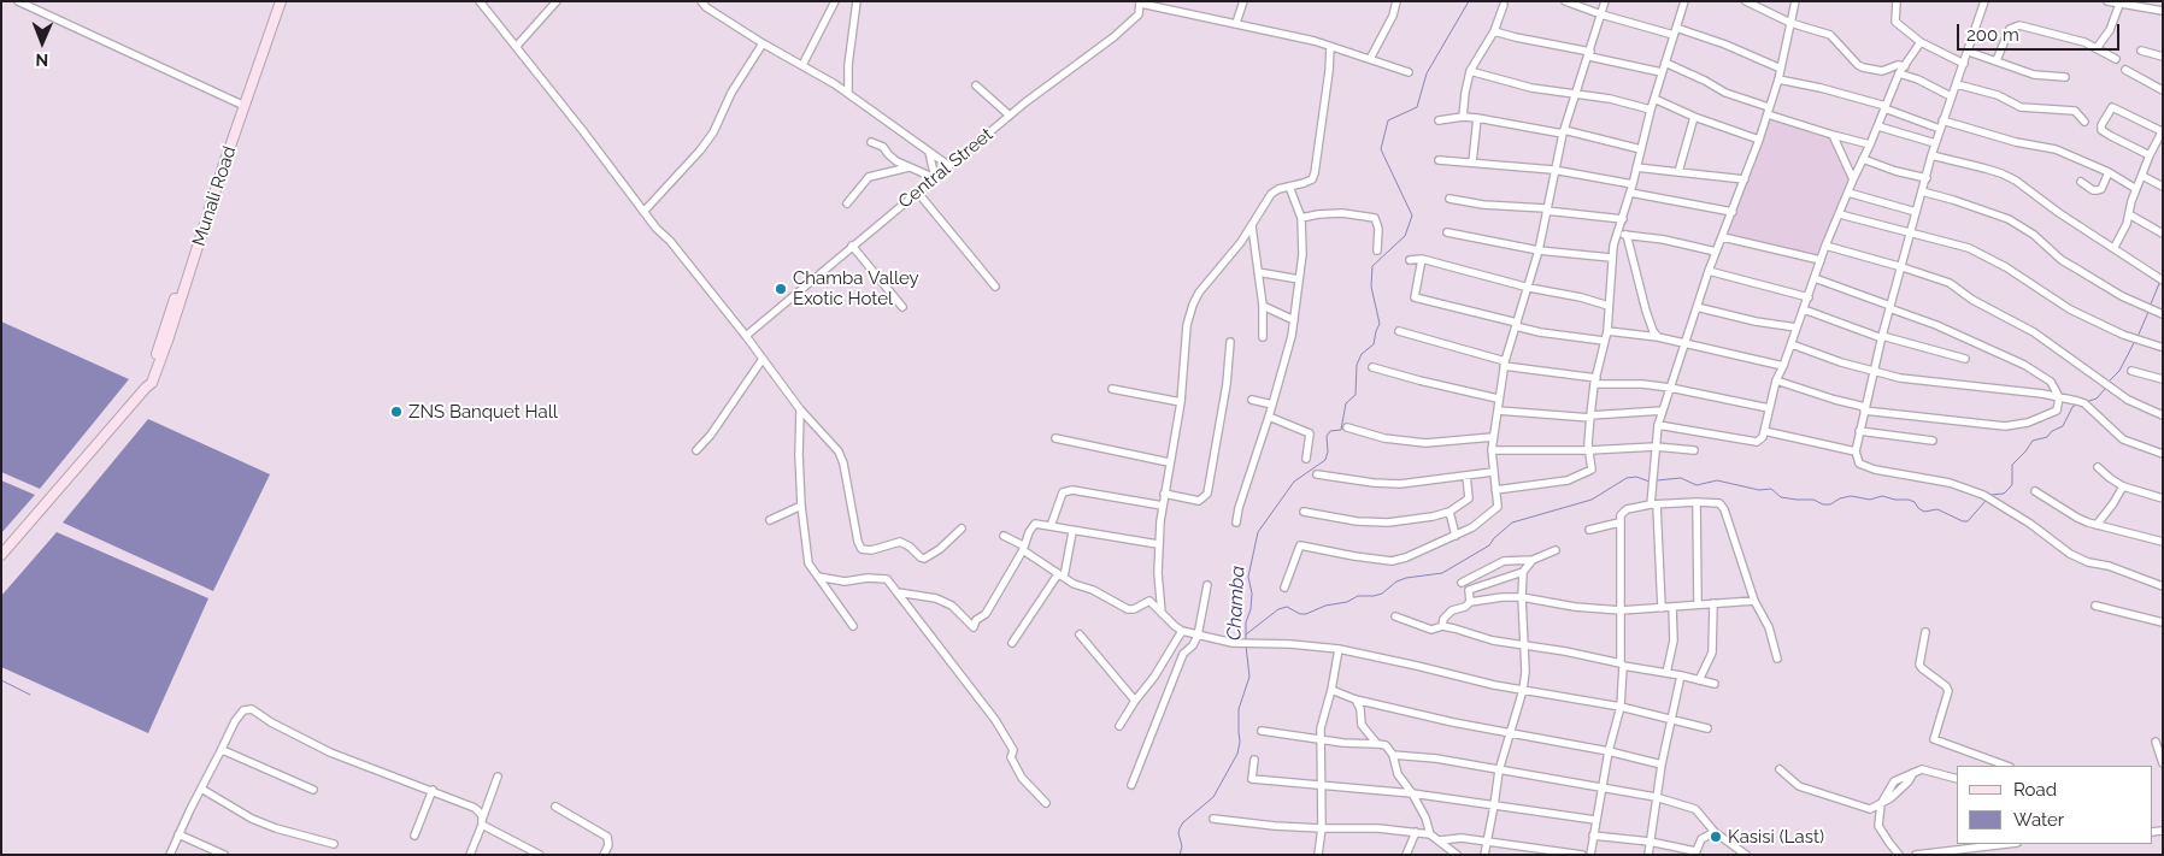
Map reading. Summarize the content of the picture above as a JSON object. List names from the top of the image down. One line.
{"streets":{"main road":["Munali Road"],"street":["Central Street"]},"water":["Chamba"],"places":["Chamba Valley Exotic Hotel","ZNS Banquet Hall","Kasisi (Last)"],"legend":["Road","Water"],"scale_bar":"200 m","north":"bottom"}
